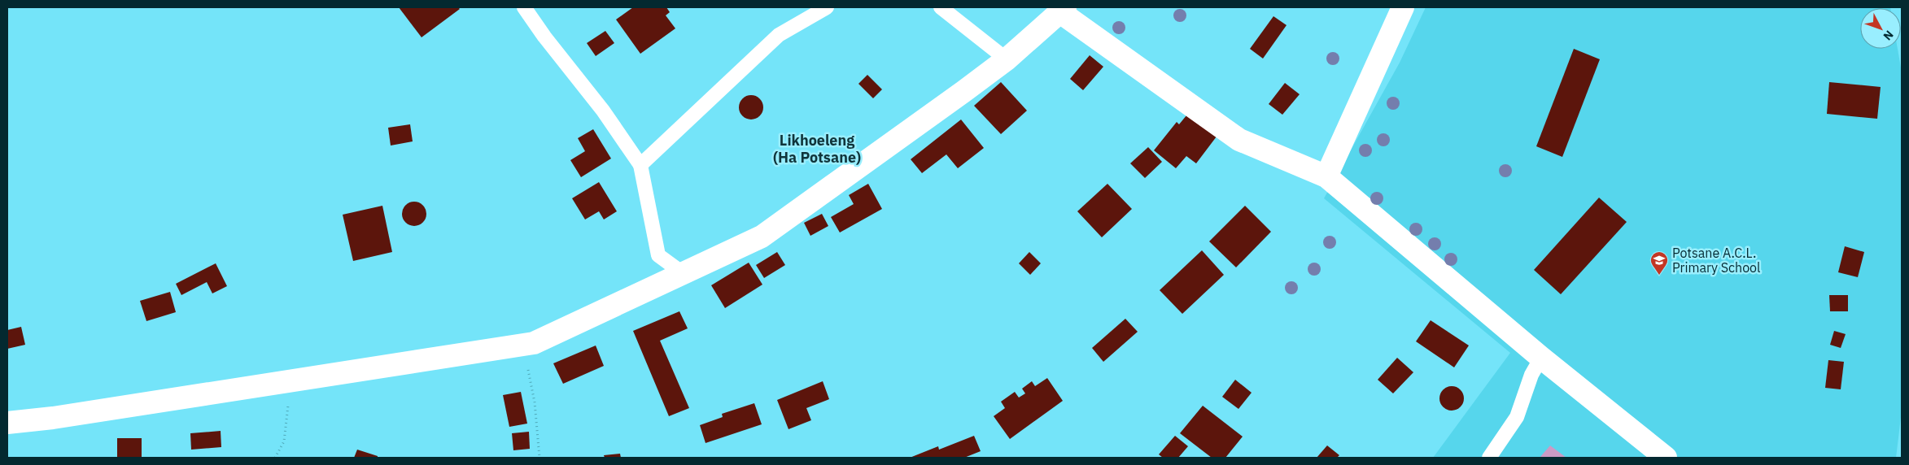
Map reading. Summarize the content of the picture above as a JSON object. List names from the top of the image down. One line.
{"districts":["Likhoeleng (Ha Potsane)"],"places":{"school or university":["Potsane A.C.L. Primary School"]},"north":"bottom right"}
